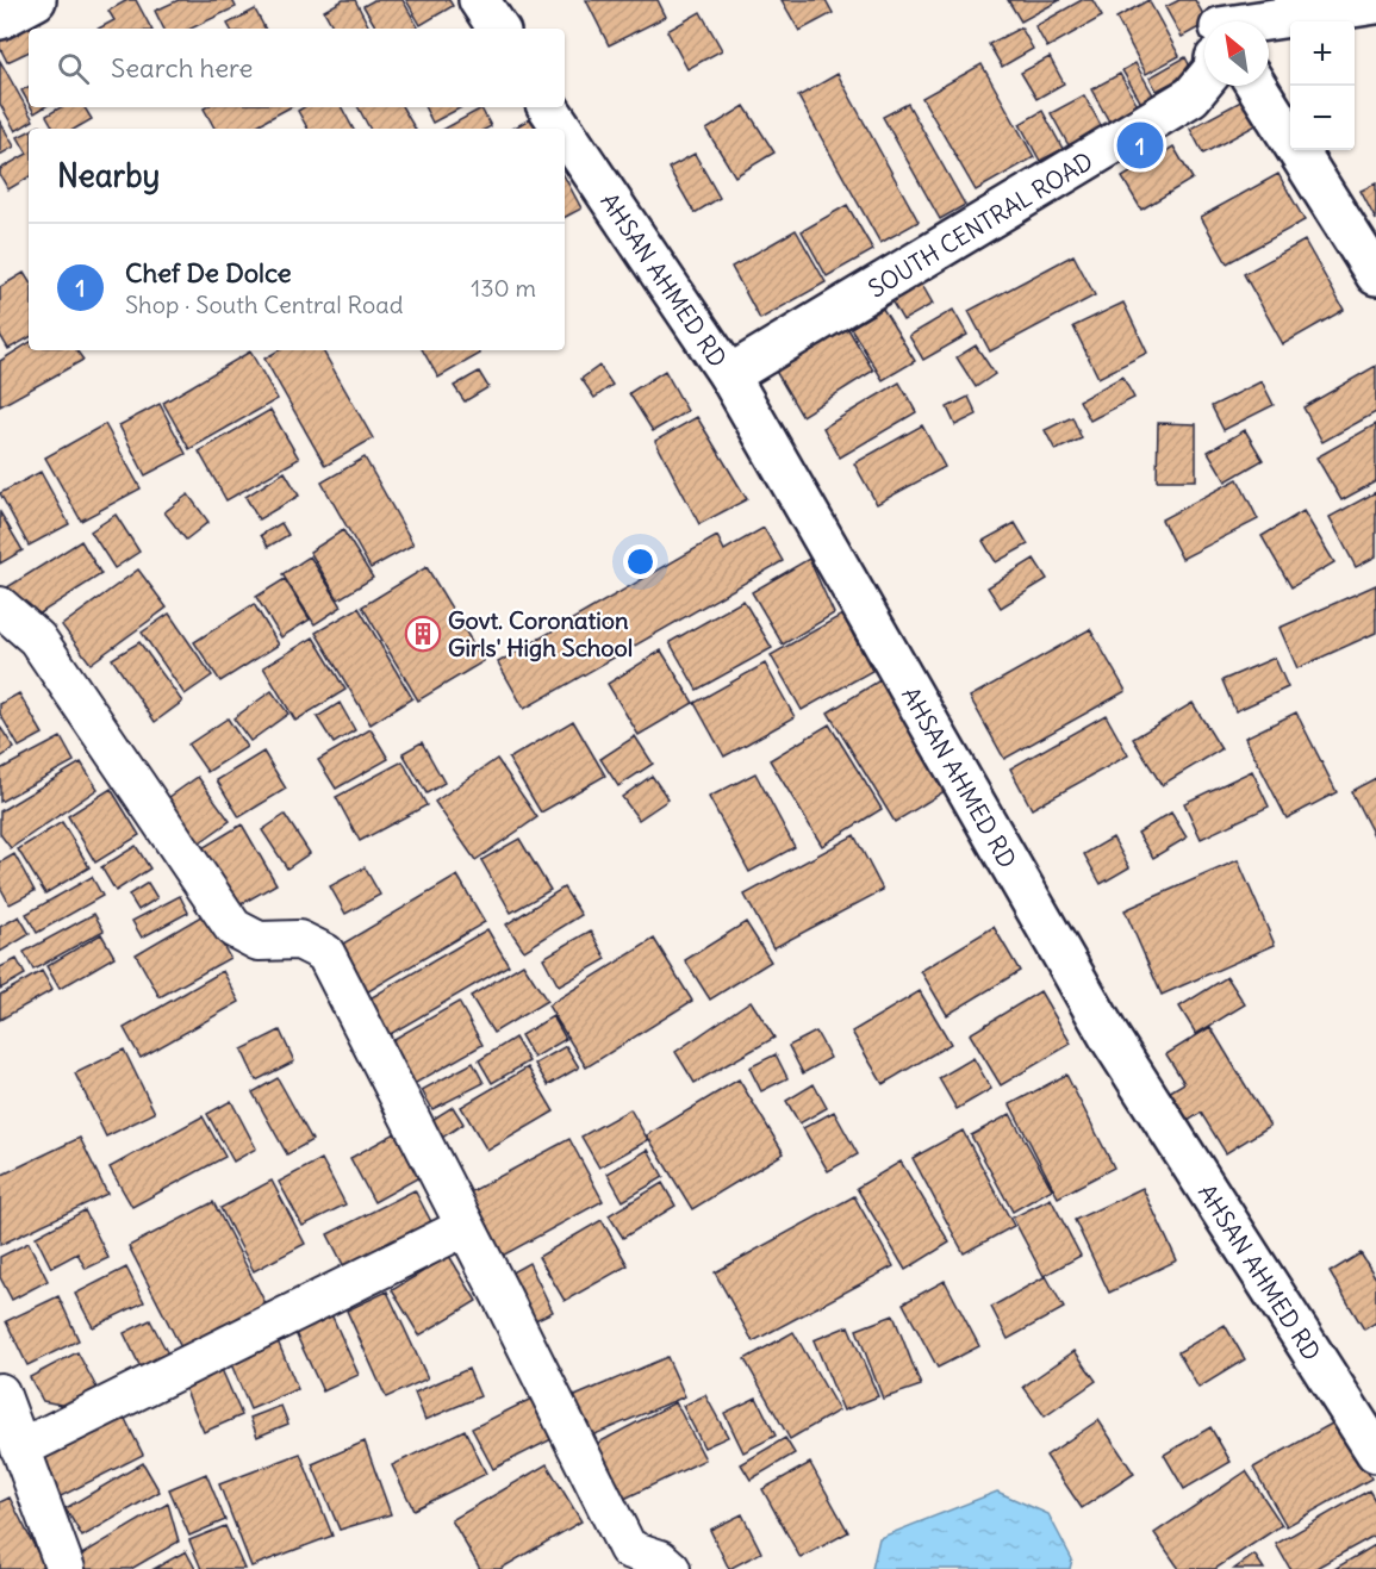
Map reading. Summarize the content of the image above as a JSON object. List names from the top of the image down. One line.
{"streets":{"main road":["SOUTH CENTRAL ROAD","AHSAN AHMED RD"]},"crossings":[["SOUTH CENTRAL ROAD","AHSAN AHMED RD"]],"places":{"building":["Govt. Coronation Girls' High School"]},"north":"top left","page":{"map_buttons":["+","−"],"search":"Search here","pins":"1","heading":"Nearby","list":[{"mark":"1","name":"Chef De Dolce","note":"Shop · South Central Road","value":"130 m"}]}}
